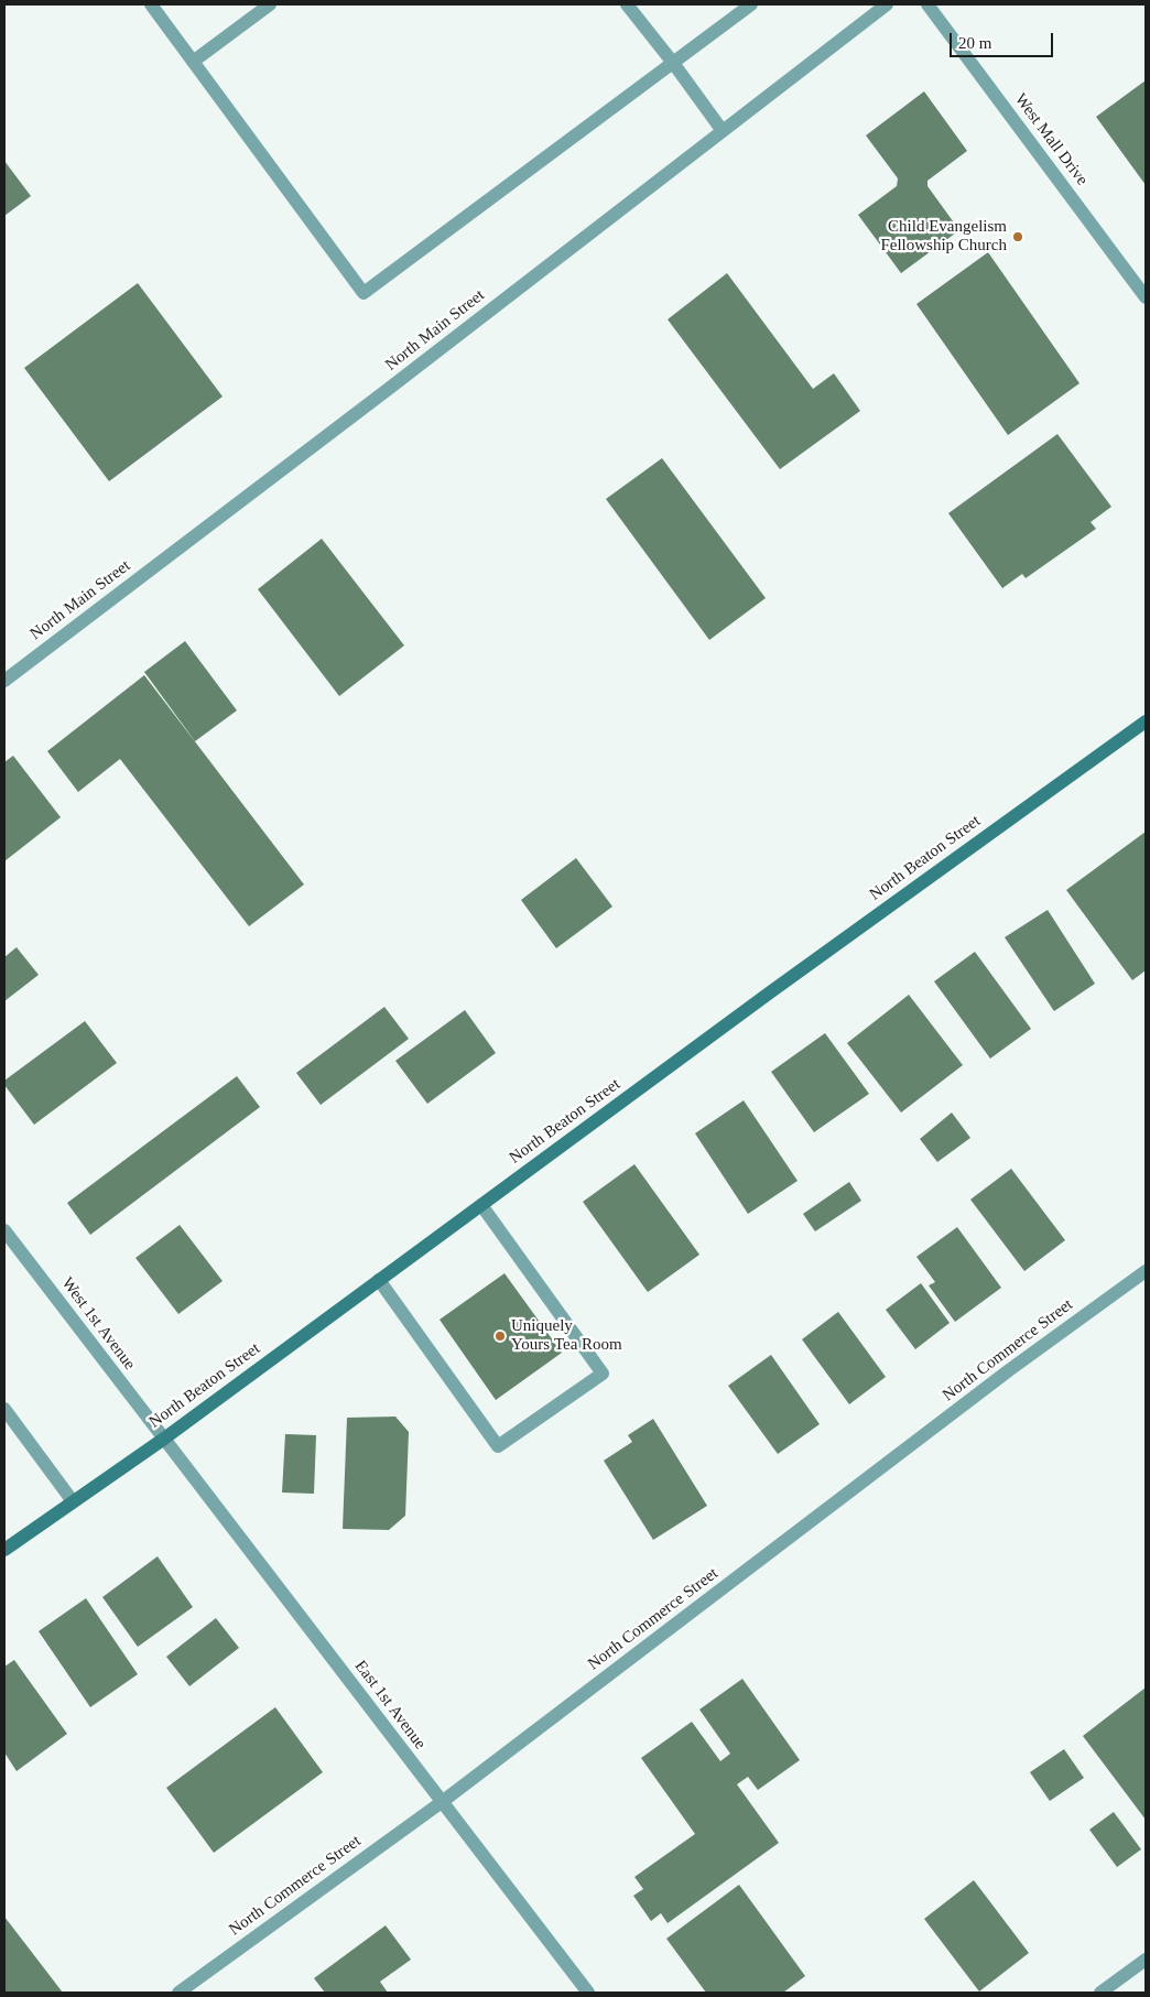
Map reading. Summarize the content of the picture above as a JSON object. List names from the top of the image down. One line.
{"streets":{"main road":["North Beaton Street"],"street":["West Mall Drive","North Main Street","West 1st Avenue","North Commerce Street","East 1st Avenue"]},"crossings":[["North Beaton Street","West 1st Avenue"],["North Beaton Street","East 1st Avenue"],["West 1st Avenue","East 1st Avenue"],["North Commerce Street","East 1st Avenue"]],"places":["Child Evangelism Fellowship Church","Uniquely Yours Tea Room"],"scale_bar":"20 m"}
